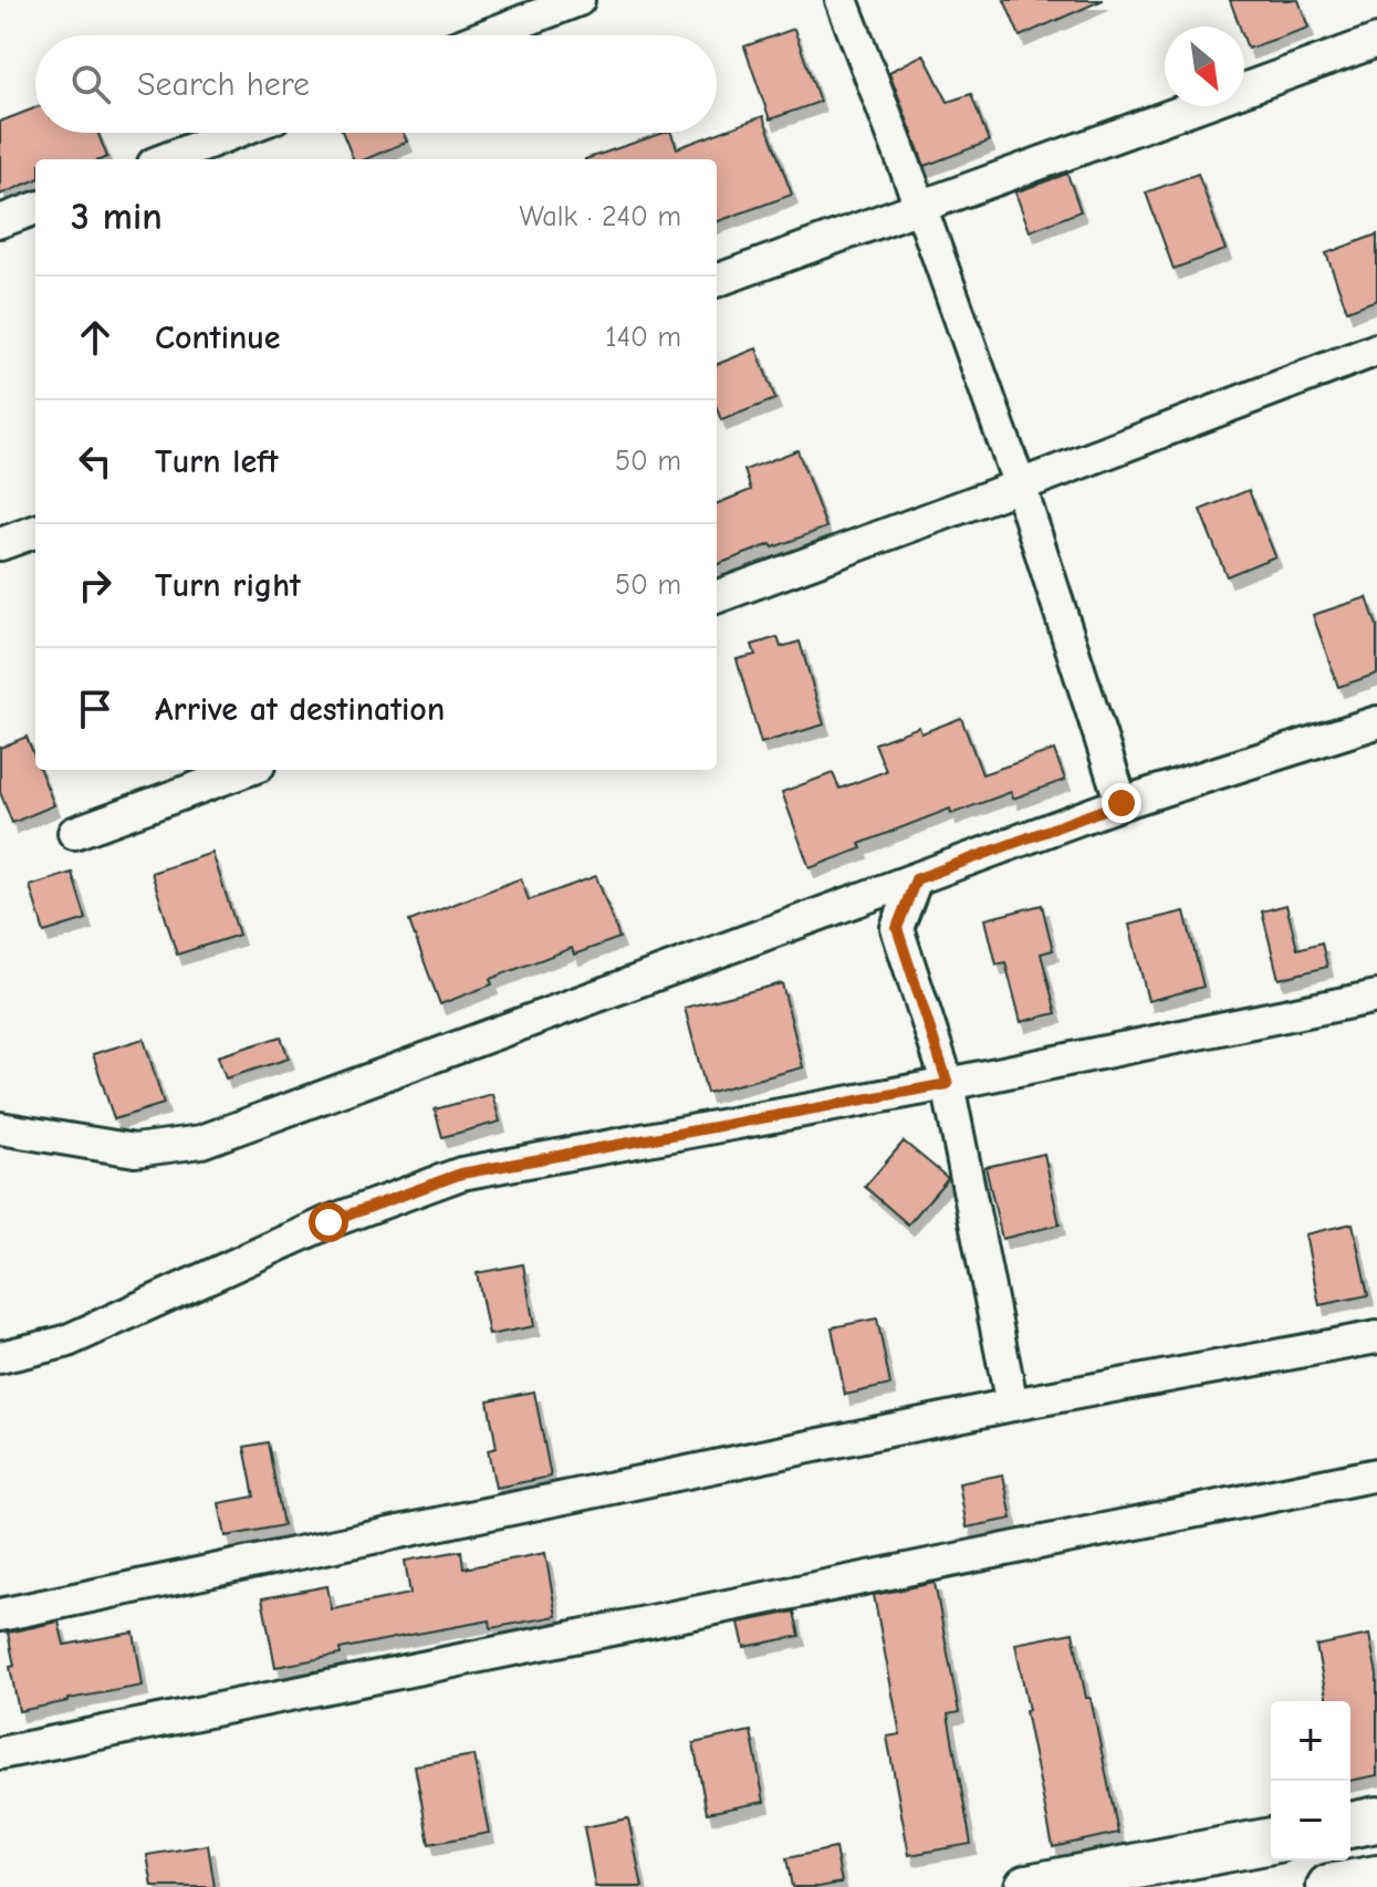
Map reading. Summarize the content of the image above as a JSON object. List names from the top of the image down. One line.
{"north":"bottom right","page":{"search":"Search here","heading":["3 min","Walk · 240 m"],"list":[["Continue","140 m"],["Turn left","50 m"],["Turn right","50 m"],"Arrive at destination"],"map_buttons":["+","−"]}}
